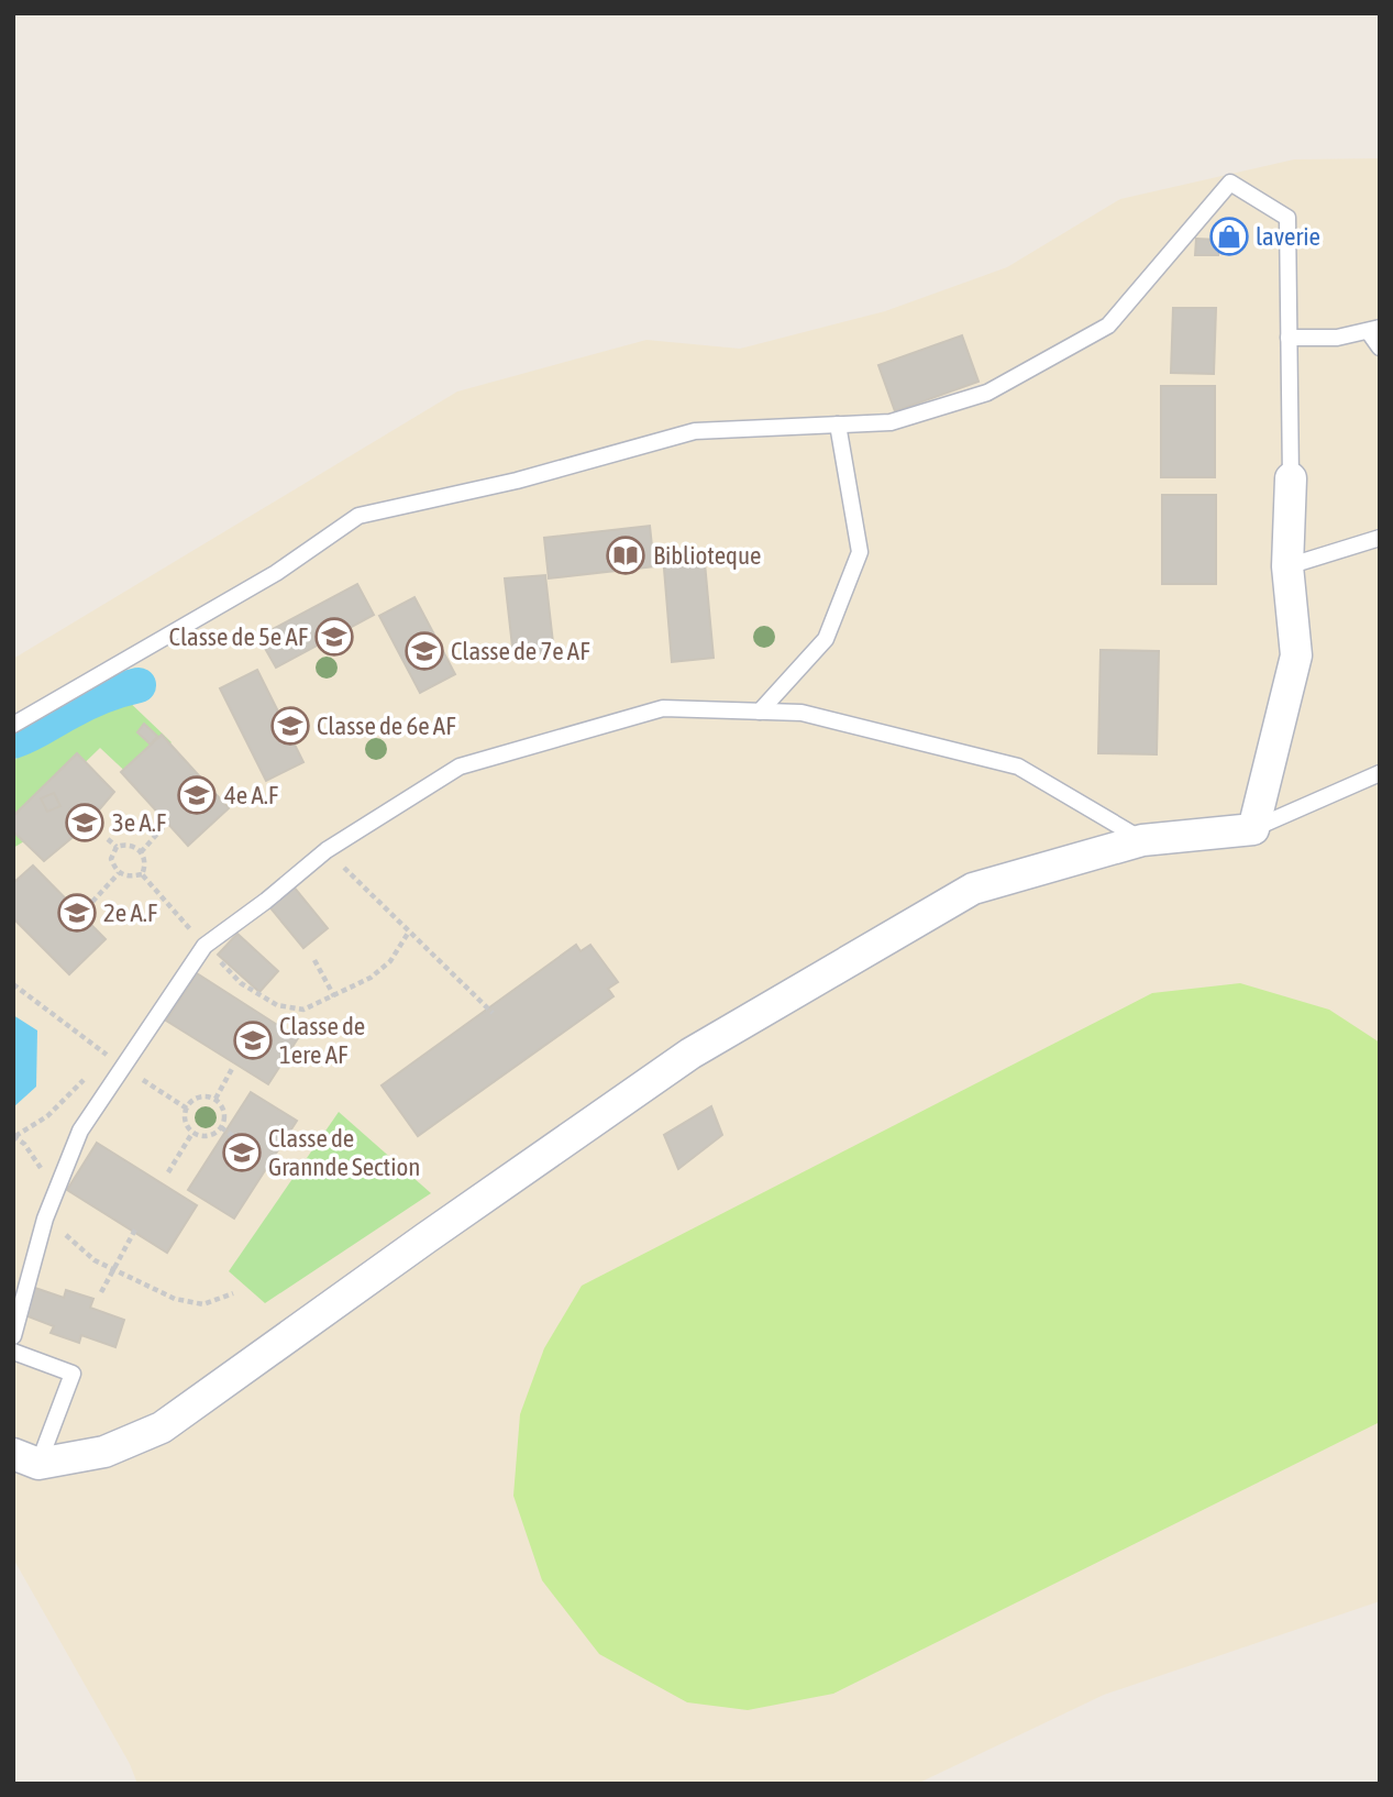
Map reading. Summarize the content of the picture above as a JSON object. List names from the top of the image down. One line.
{"places":{"shop":["laverie"],"library":["Biblioteque"],"school or university":["Classe de 5e AF","Classe de 7e AF","Classe de 6e AF","4e A.F","3e A.F","2e A.F","Classe de 1ere AF","Classe de Grannde Section"]}}
